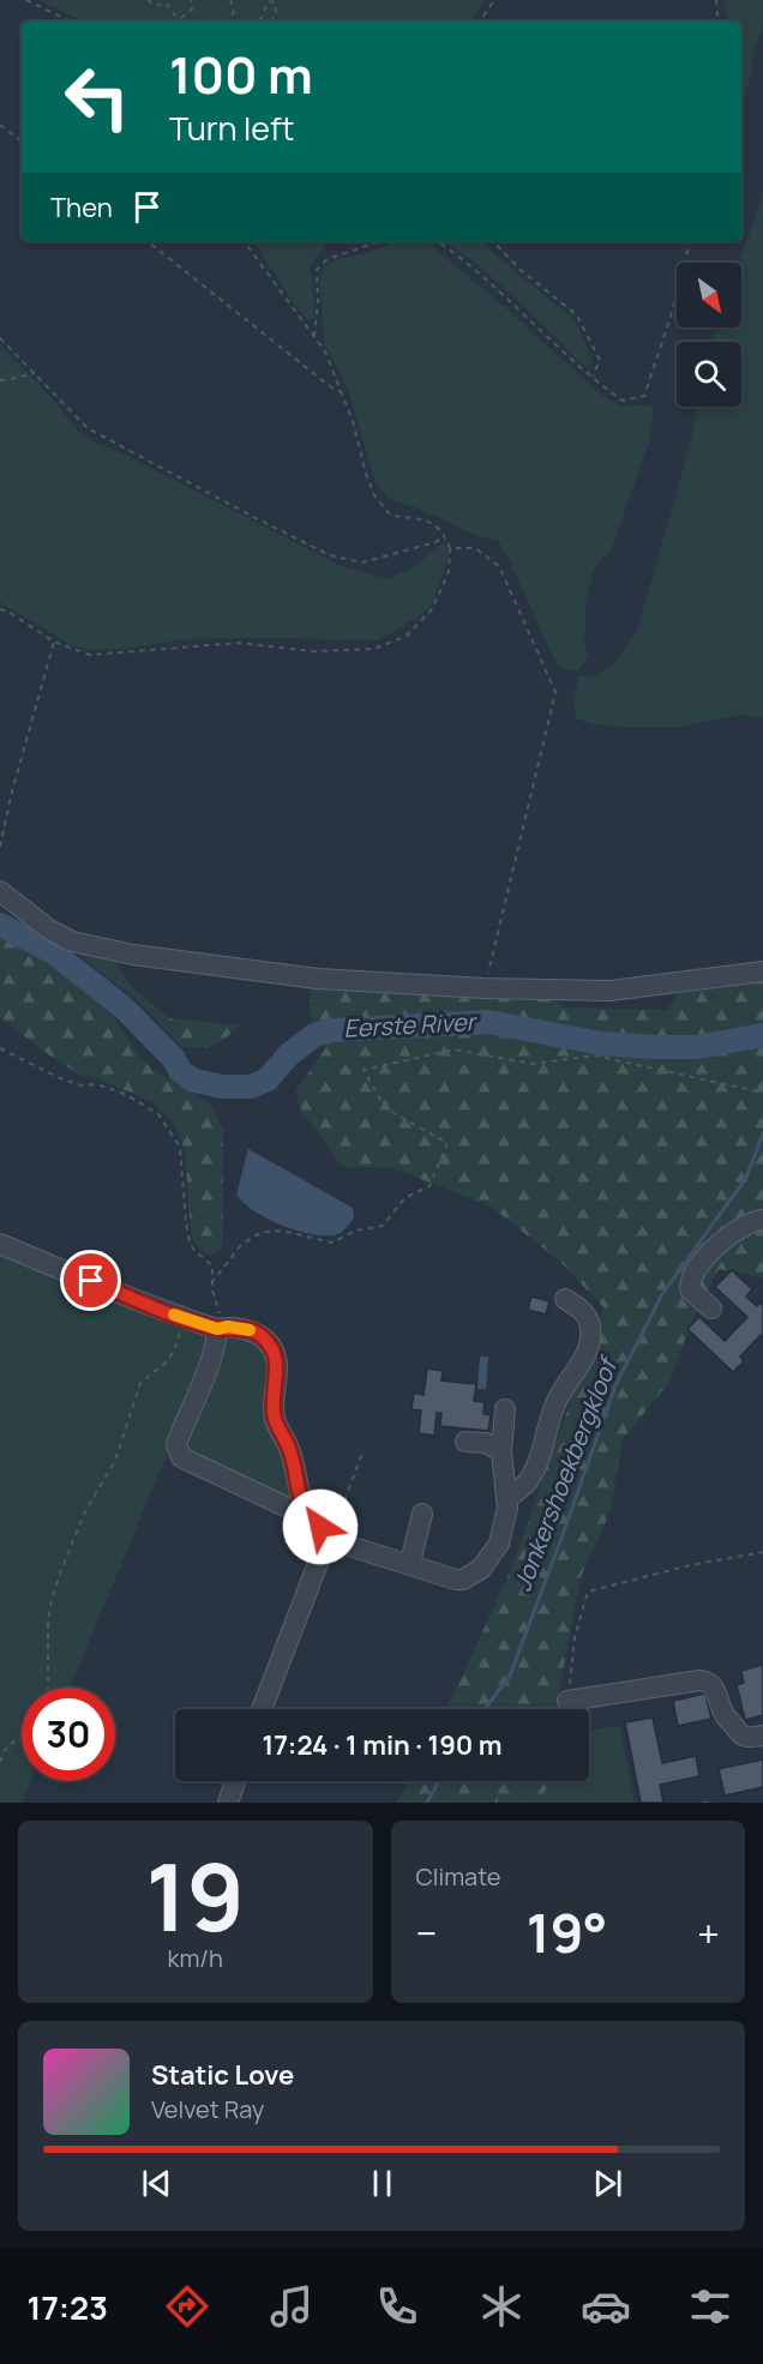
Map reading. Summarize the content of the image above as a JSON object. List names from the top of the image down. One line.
{"water":["Eerste River","Jonkershoekbergkloof"],"north":"bottom right","page":{"turn":["100 m","Turn left"],"then":"Then","limit":"30","trip":"17:24 · 1 min · 190 m","tile":[["19","km/h"],"Climate"],"heat":["−","19°","+"],"song":["Static Love","Velvet Ray"],"tabs":"17:23"}}
